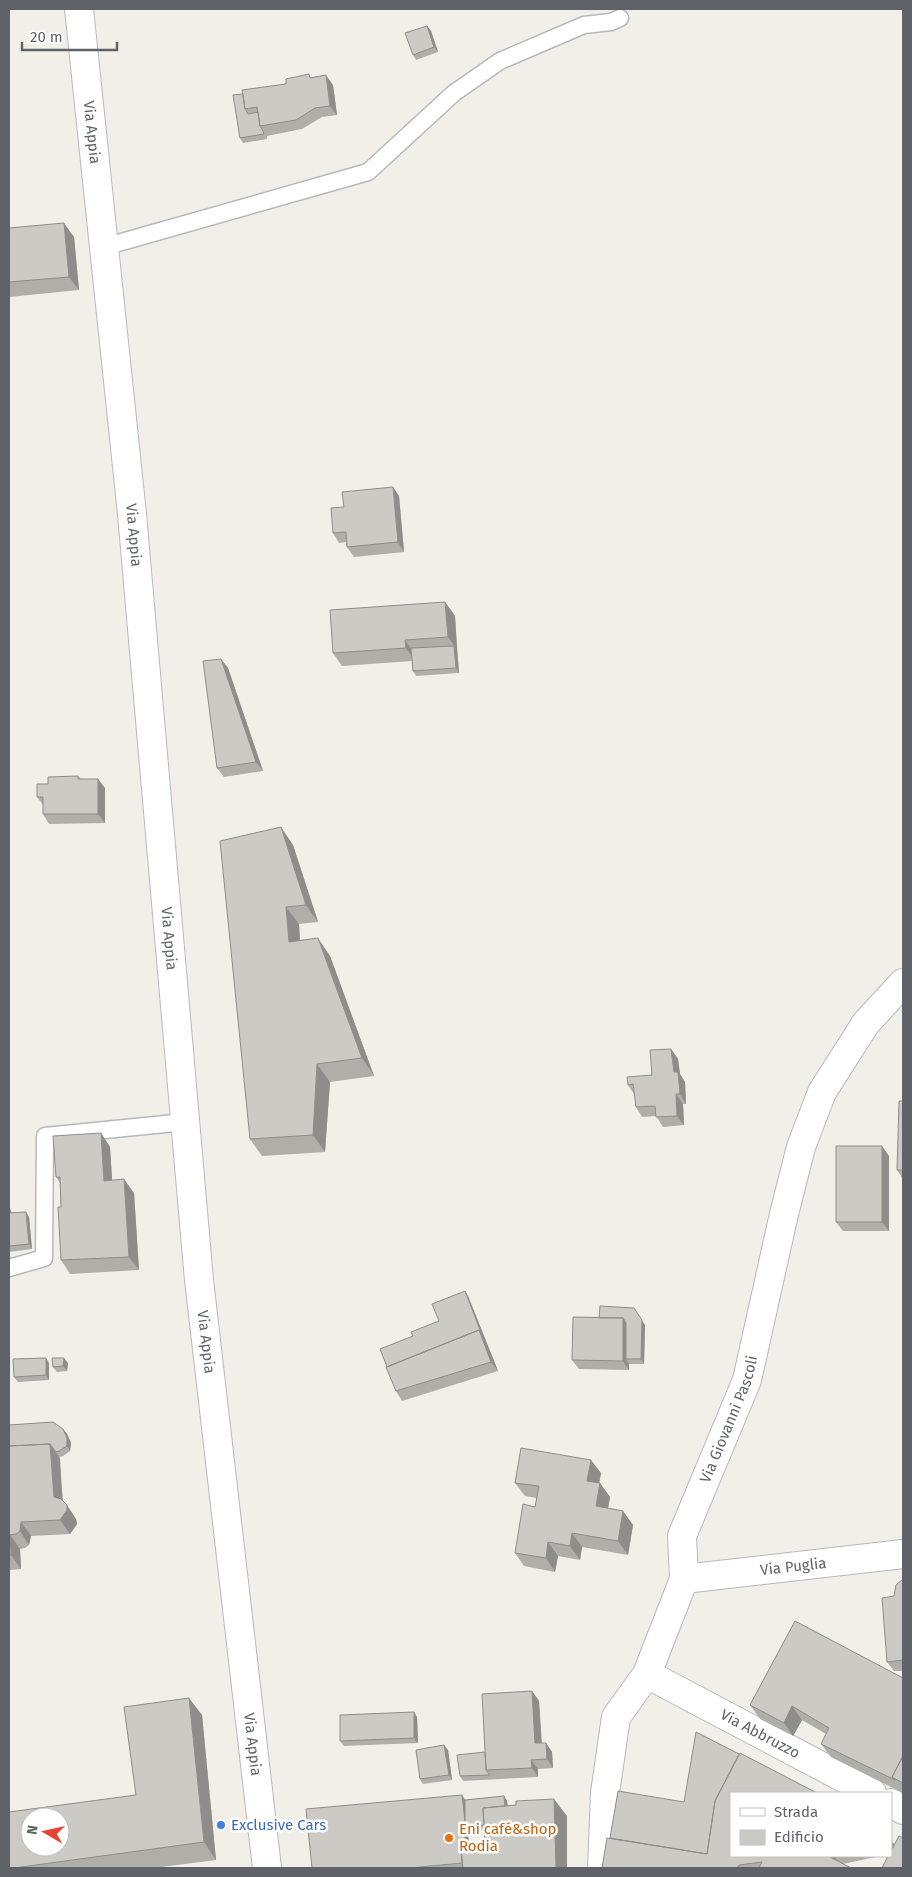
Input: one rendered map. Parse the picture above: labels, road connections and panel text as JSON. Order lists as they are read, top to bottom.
{
  "streets": {
    "main road": [
      "Via Appia",
      "Via Giovanni Pascoli",
      "Via Puglia",
      "Via Abbruzzo"
    ]
  },
  "crossings": [
    ["Via Giovanni Pascoli", "Via Puglia"],
    ["Via Giovanni Pascoli", "Via Abbruzzo"]
  ],
  "places": ["Exclusive Cars", "Eni café&shop Rodia"],
  "legend": ["Strada", "Edificio"],
  "scale_bar": "20 m",
  "north": "left"
}
